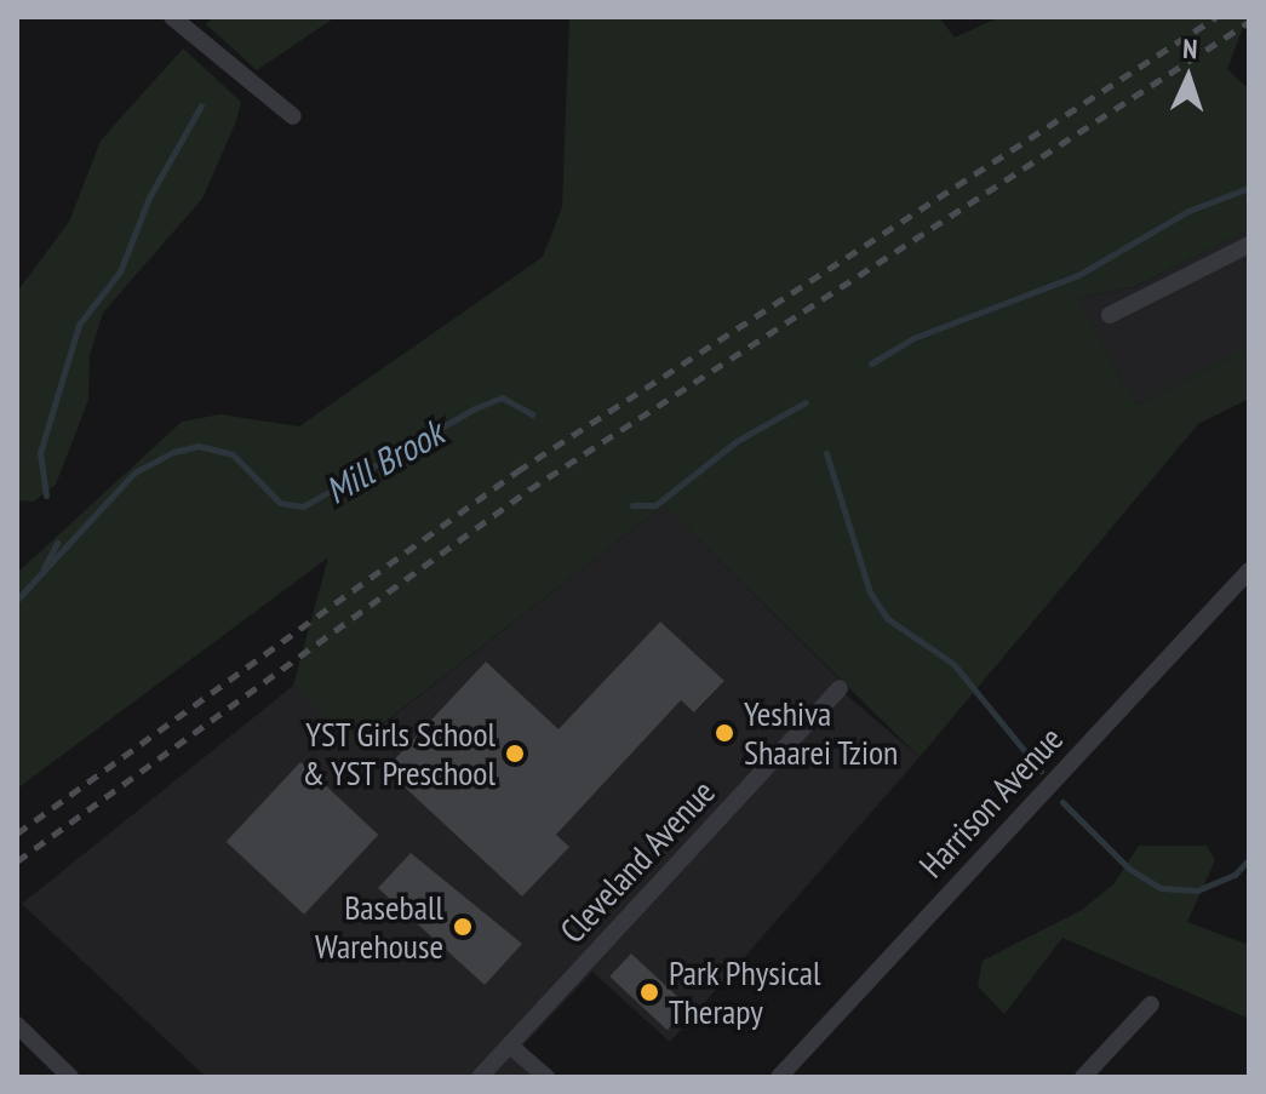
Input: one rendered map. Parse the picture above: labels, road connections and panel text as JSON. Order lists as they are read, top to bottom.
{
  "streets": {
    "street": ["Harrison Avenue", "Cleveland Avenue"]
  },
  "water": ["Mill Brook"],
  "places": [
    "Yeshiva Shaarei Tzion",
    "YST Girls School & YST Preschool",
    "Baseball Warehouse",
    "Park Physical Therapy"
  ],
  "north": "top"
}
